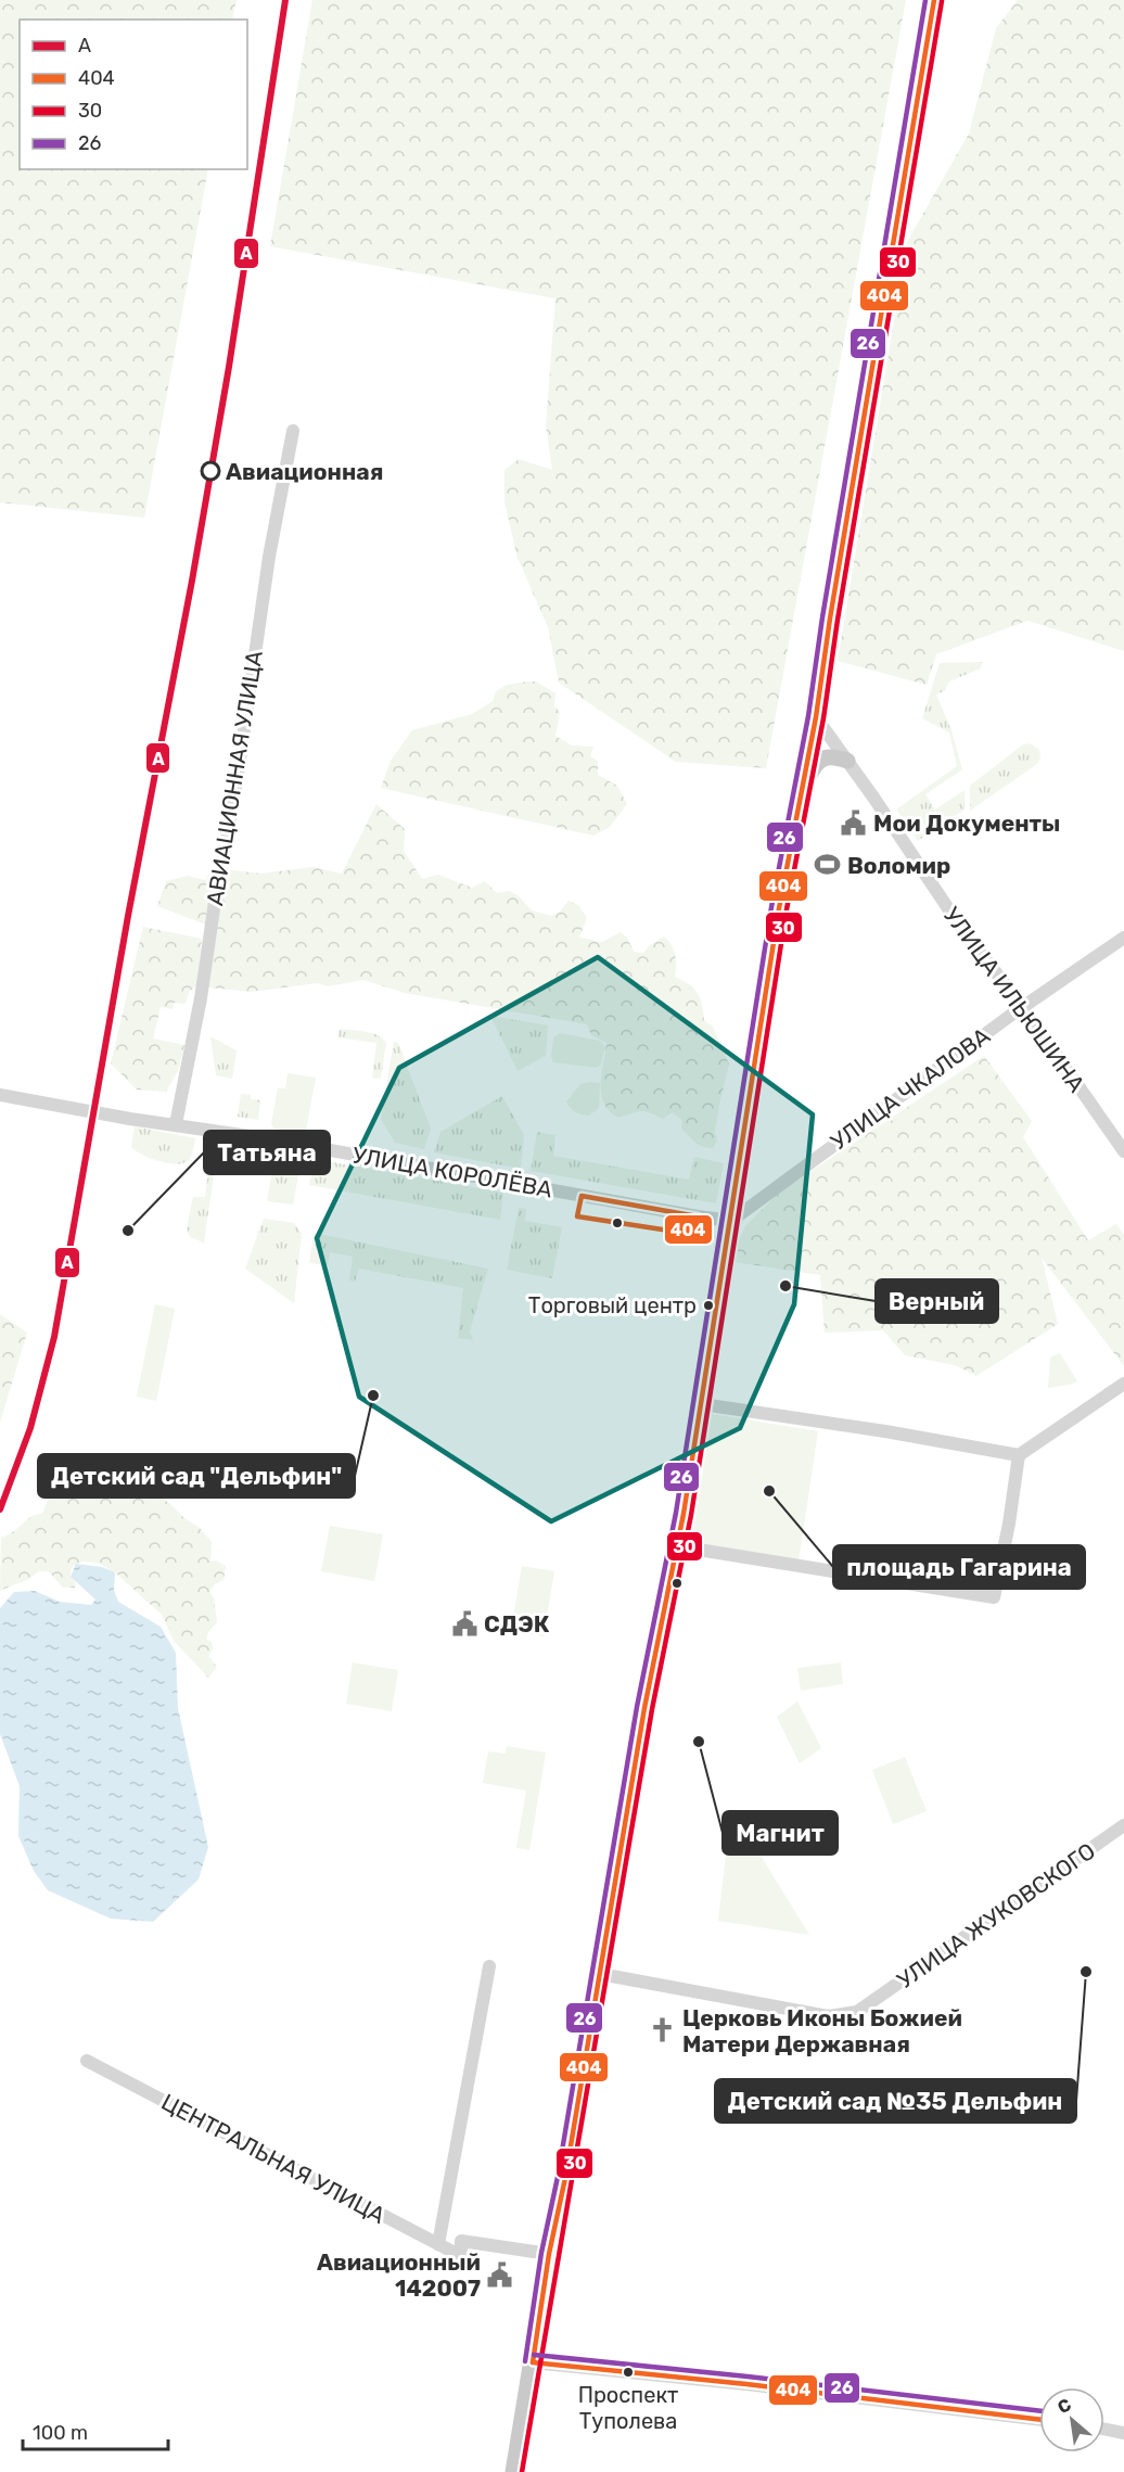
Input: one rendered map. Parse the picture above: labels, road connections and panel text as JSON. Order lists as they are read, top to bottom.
{
  "streets": {
    "street": [
      "АВИАЦИОННАЯ УЛИЦА",
      "УЛИЦА ИЛЬЮШИНА",
      "УЛИЦА ЧКАЛОВА",
      "УЛИЦА КОРОЛЁВА",
      "УЛИЦА ЖУКОВСКОГО",
      "ЦЕНТРАЛЬНАЯ УЛИЦА"
    ]
  },
  "crossings": [
    ["АВИАЦИОННАЯ УЛИЦА", "УЛИЦА КОРОЛЁВА"],
    ["УЛИЦА ИЛЬЮШИНА", "УЛИЦА ЧКАЛОВА"],
    ["УЛИЦА ЧКАЛОВА", "УЛИЦА КОРОЛЁВА"]
  ],
  "places": {
    "other": [
      "Авиационная",
      "Татьяна",
      "Верный",
      "Торговый центр",
      "Детский сад \"Дельфин\"",
      "площадь Гагарина",
      "Магнит",
      "Детский сад №35 Дельфин",
      "Проспект Туполева"
    ],
    "public building": ["Мои Документы", "СДЭК", "Авиационный 142007"],
    "sports": ["Воломир"],
    "church": ["Церковь Иконы Божией Матери Державная"]
  },
  "lines": [
    "transit line A",
    "transit line 404",
    "transit line 26",
    "transit line 30"
  ],
  "legend": [
    "A",
    "404",
    "30",
    "26"
  ],
  "scale_bar": "100 m",
  "north": "top left"
}
